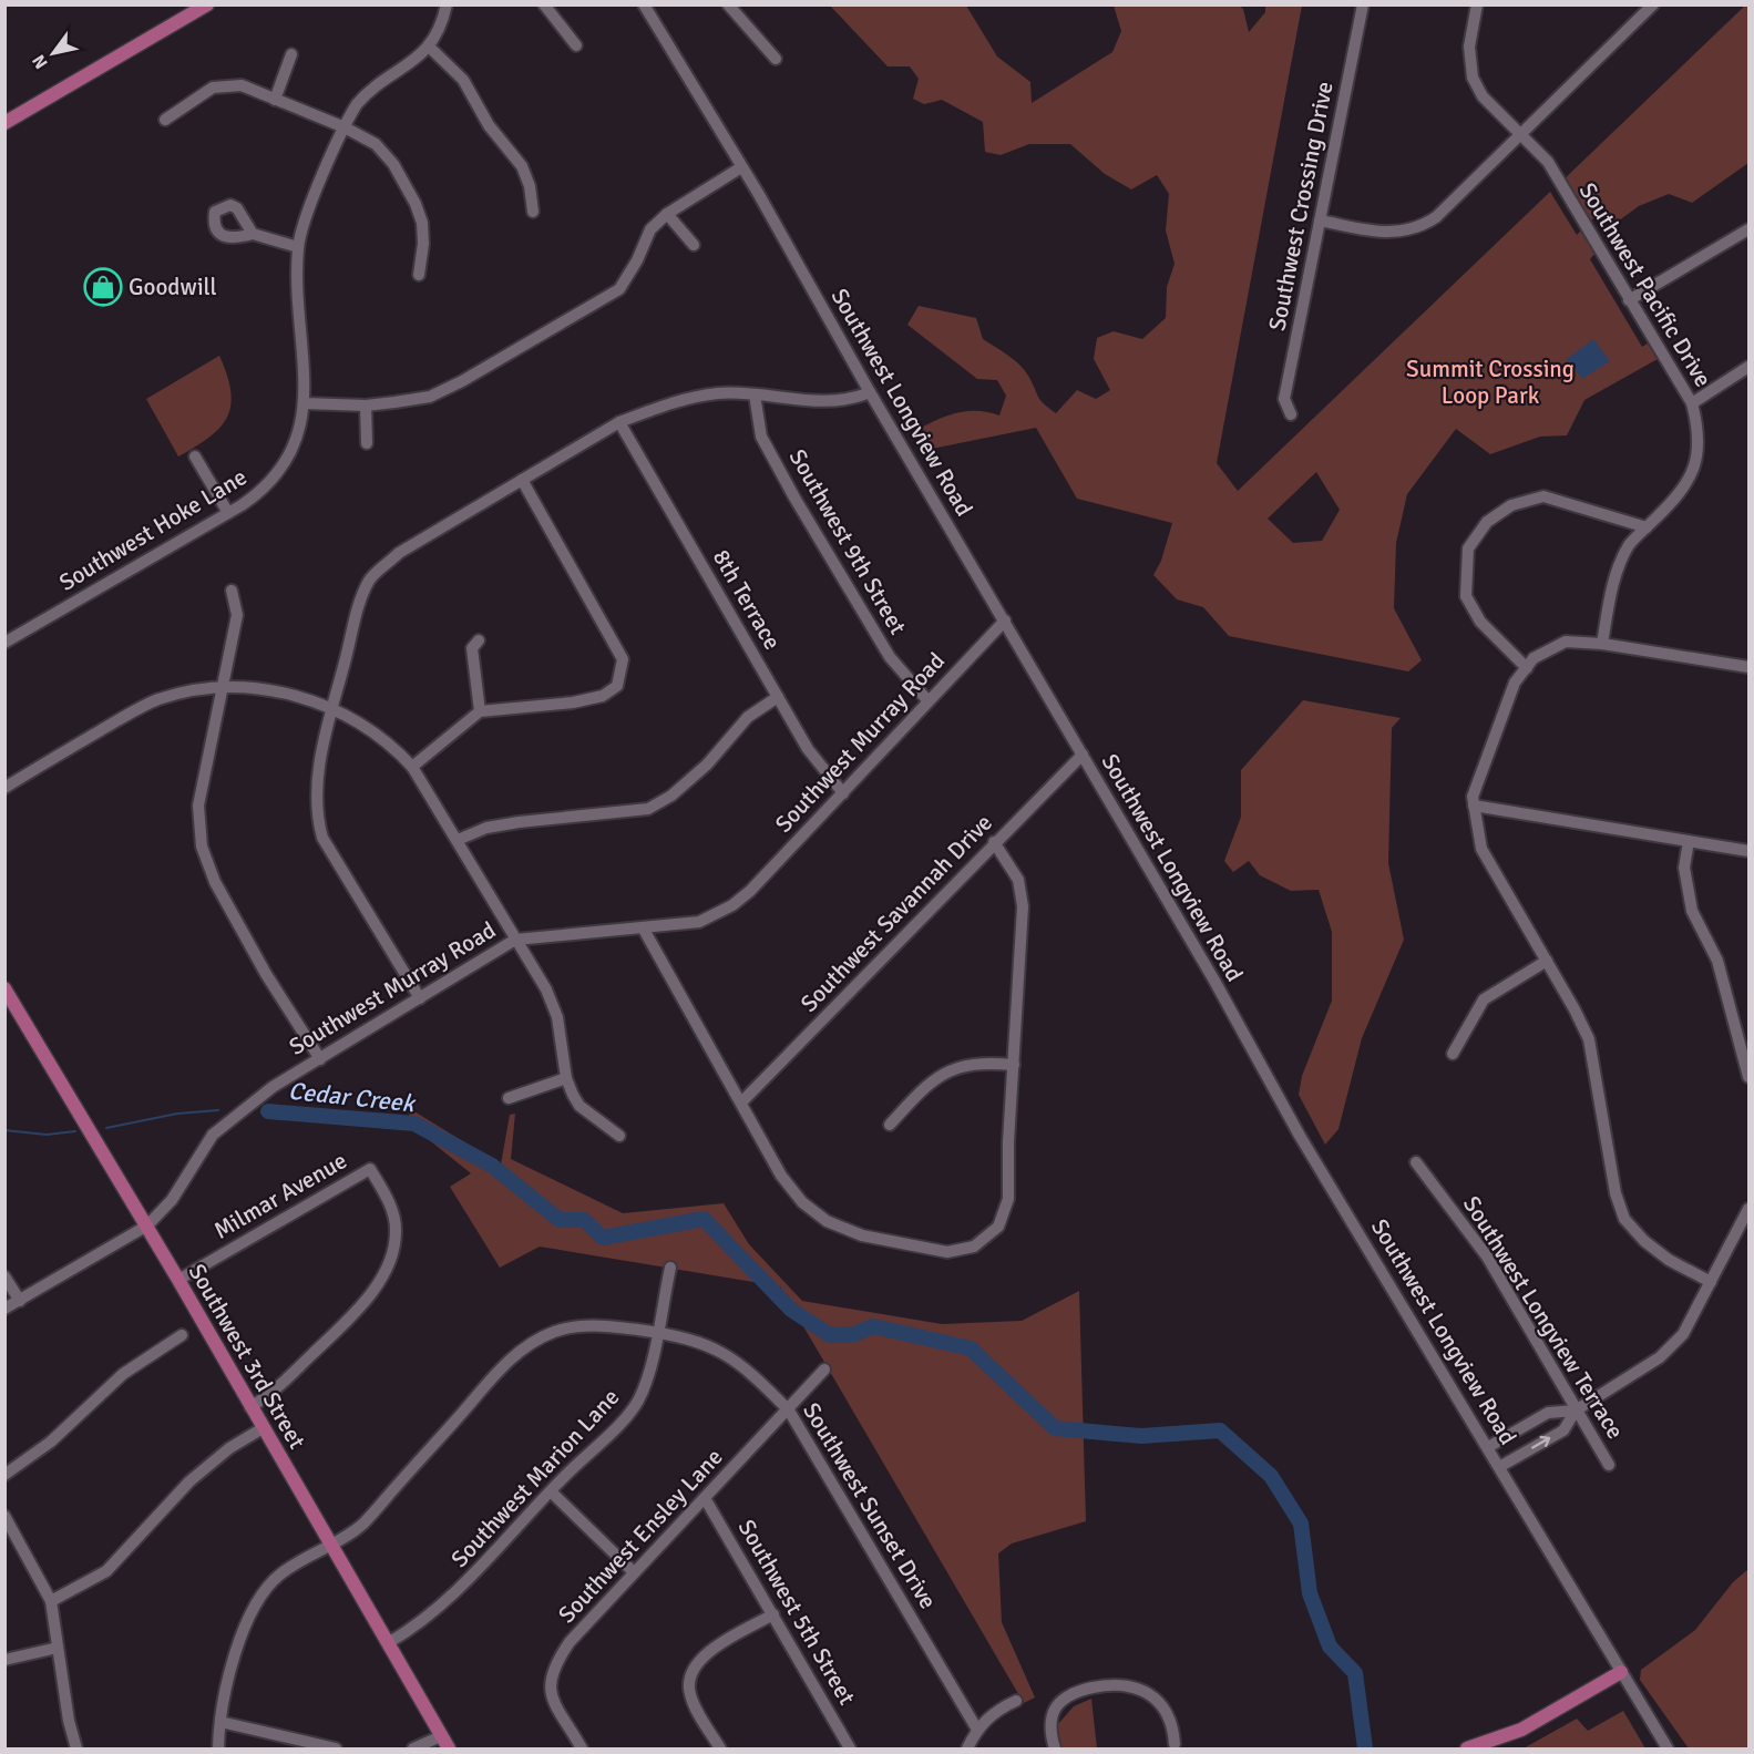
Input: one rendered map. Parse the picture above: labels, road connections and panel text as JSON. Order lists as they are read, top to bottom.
{
  "streets": {
    "main road": ["Southwest 3rd Street"],
    "street": [
      "Southwest Crossing Drive",
      "Southwest Pacific Drive",
      "Southwest Longview Road",
      "Southwest Hoke Lane",
      "Southwest 9th Street",
      "8th Terrace",
      "Southwest Murray Road",
      "Southwest Savannah Drive",
      "Milmar Avenue",
      "Southwest Longview Terrace",
      "Southwest Marion Lane",
      "Southwest Sunset Drive",
      "Southwest Ensley Lane",
      "Southwest 5th Street"
    ]
  },
  "crossings": [
    ["Southwest Longview Road", "Southwest Murray Road"],
    ["Southwest Longview Road", "Southwest Savannah Drive"],
    ["Southwest 9th Street", "Southwest Murray Road"],
    ["8th Terrace", "Southwest Murray Road"],
    ["Southwest Murray Road", "Southwest 3rd Street"],
    ["Milmar Avenue", "Southwest 3rd Street"],
    ["Southwest 3rd Street", "Southwest Marion Lane"],
    ["Southwest 3rd Street", "Southwest Sunset Drive"],
    ["Southwest Marion Lane", "Southwest Sunset Drive"],
    ["Southwest Sunset Drive", "Southwest Ensley Lane"],
    ["Southwest Ensley Lane", "Southwest 5th Street"]
  ],
  "water": ["Cedar Creek"],
  "parks": ["Summit Crossing Loop Park"],
  "places": {
    "shop": ["Goodwill"]
  },
  "north": "bottom left"
}
